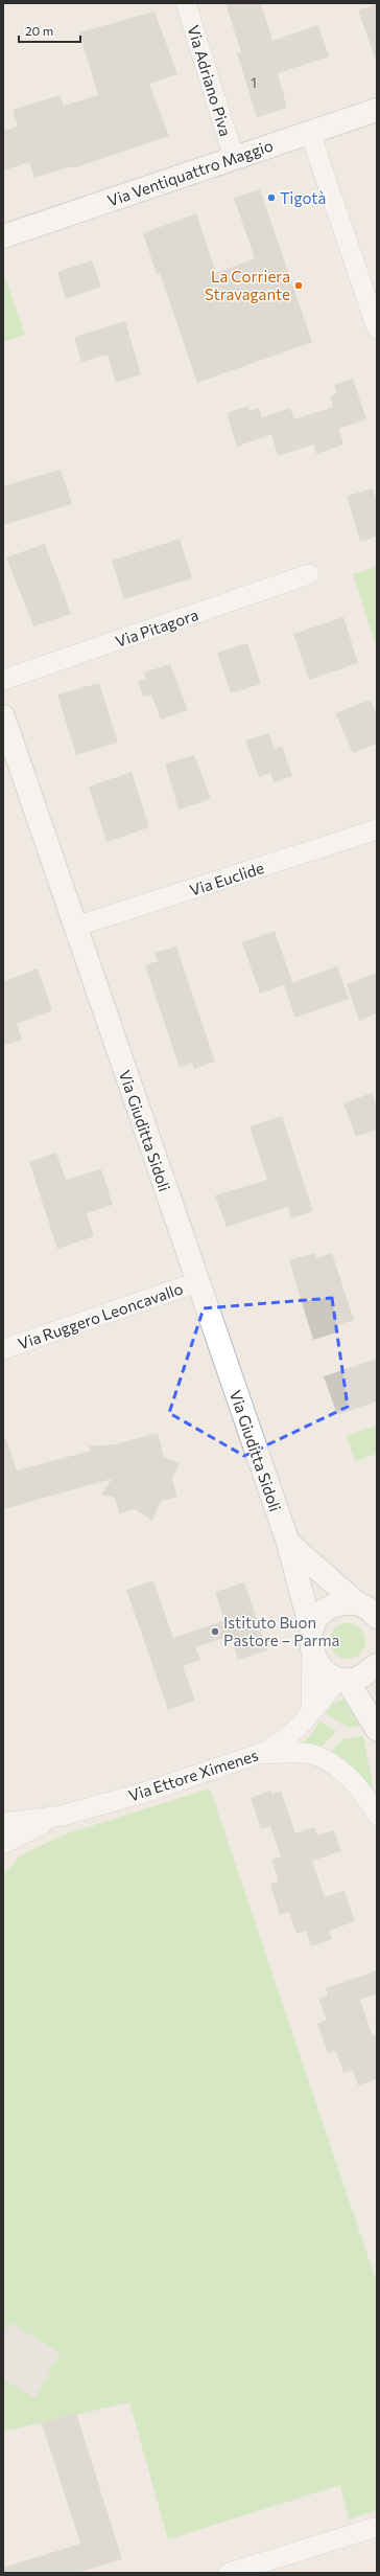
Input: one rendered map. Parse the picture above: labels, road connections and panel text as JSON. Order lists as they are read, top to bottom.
{
  "streets": {
    "street": [
      "Via Adriano Piva",
      "Via Ventiquattro Maggio",
      "Via Pitagora",
      "Via Euclide",
      "Via Giuditta Sidoli",
      "Via Ruggero Leoncavallo",
      "Via Ettore Ximenes"
    ]
  },
  "crossings": [
    ["Via Adriano Piva", "Via Ventiquattro Maggio"],
    ["Via Euclide", "Via Giuditta Sidoli"],
    ["Via Giuditta Sidoli", "Via Ruggero Leoncavallo"]
  ],
  "places": ["Tigotà", "La Corriera Stravagante", "Istituto Buon Pastore – Parma"],
  "house_numbers": ["1"],
  "scale_bar": "20 m"
}
